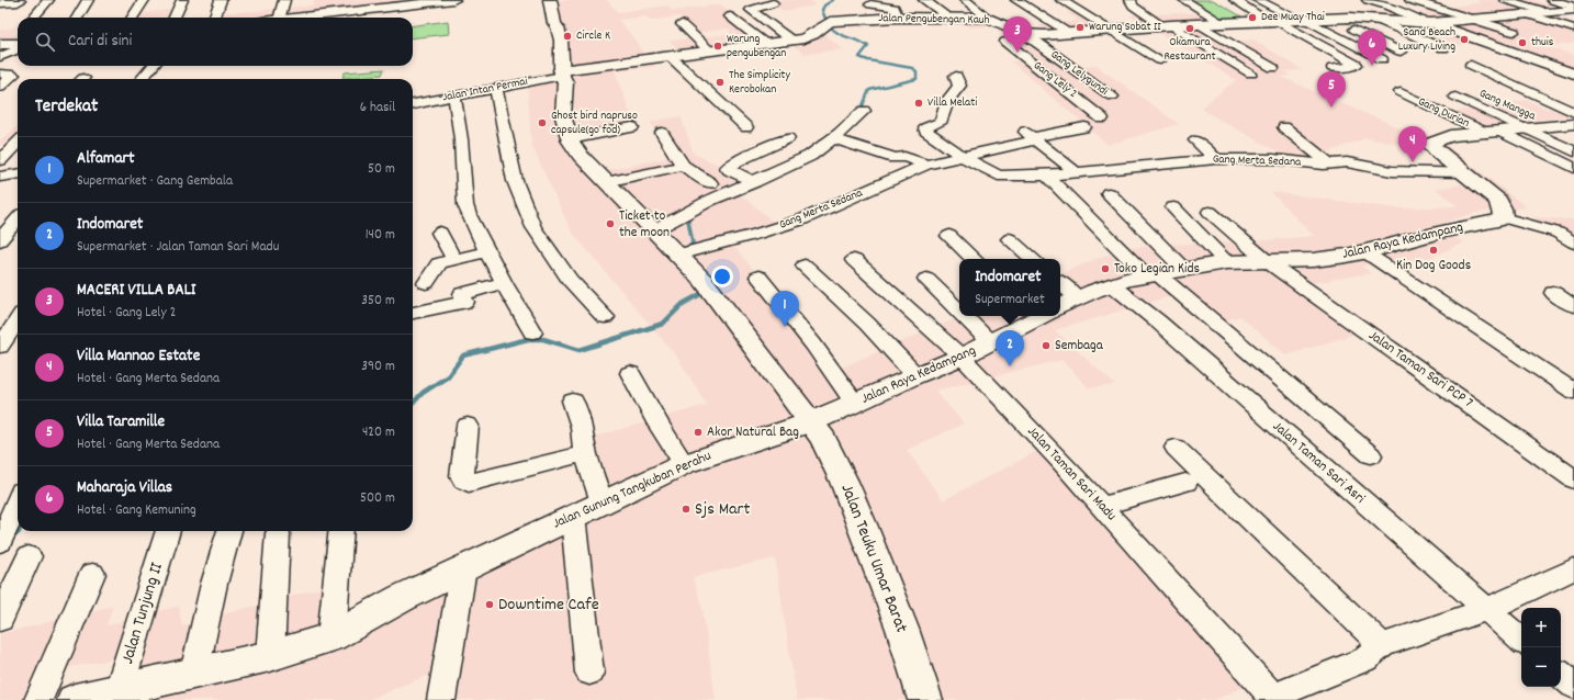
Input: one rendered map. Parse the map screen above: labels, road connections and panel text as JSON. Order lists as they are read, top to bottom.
{
  "streets": {
    "street": [
      "Jalan Pengubengan Kauh",
      "Gang Lelygundi",
      "Gang Lely 2",
      "Jalan Intan Permai",
      "Gang Mangga",
      "Gang Durian",
      "Gang Merta Sedana",
      "Jalan Raya Kedampang",
      "Jalan Taman Sari PCP 7",
      "Jalan Taman Sari Asri",
      "Jalan Taman Sari Madu",
      "Jalan Gunung Tangkuban Perahu",
      "Jalan Teuku Umar Barat",
      "Jalan Tunjung II"
    ]
  },
  "crossings": [
    ["Jalan Pengubengan Kauh", "Gang Lelygundi"],
    ["Jalan Pengubengan Kauh", "Gang Lely 2"],
    ["Jalan Pengubengan Kauh", "Jalan Intan Permai"],
    ["Gang Lelygundi", "Gang Lely 2"],
    ["Jalan Raya Kedampang", "Jalan Taman Sari PCP 7"],
    ["Jalan Raya Kedampang", "Jalan Taman Sari Asri"],
    ["Jalan Raya Kedampang", "Jalan Taman Sari Madu"],
    ["Jalan Raya Kedampang", "Jalan Gunung Tangkuban Perahu"],
    ["Jalan Raya Kedampang", "Jalan Teuku Umar Barat"],
    ["Jalan Gunung Tangkuban Perahu", "Jalan Teuku Umar Barat"],
    ["Jalan Gunung Tangkuban Perahu", "Jalan Tunjung II"]
  ],
  "places": [
    "Dee Muay Thai",
    "Warung Sobat II",
    "Okamura Restaurant",
    "Circle K",
    "Sand Beach Luxury Living",
    "thuis",
    "Warung pengubengan",
    "The Simplicity Kerobokan",
    "Villa Melati",
    "Ghost bird napruso capsule(go fod)",
    "Ticket to the moon",
    "Kin Dog Goods",
    "Toko Legian Kids",
    "Sembaga",
    "Akor Natural Bag",
    "Sjs Mart",
    "Downtime Cafe"
  ],
  "page": {
    "pins": [
      "3",
      "6",
      "5",
      "4",
      "1",
      "2"
    ],
    "search": "Cari di sini",
    "heading": ["Terdekat", "6 hasil"],
    "list": [
      {
        "mark": "1",
        "name": "Alfamart",
        "note": "Supermarket · Gang Gembala",
        "value": "50 m"
      },
      {
        "mark": "2",
        "name": "Indomaret",
        "note": "Supermarket · Jalan Taman Sari Madu",
        "value": "140 m"
      },
      {
        "mark": "3",
        "name": "MACERI VILLA BALI",
        "note": "Hotel · Gang Lely 2",
        "value": "350 m"
      },
      {
        "mark": "4",
        "name": "Villa Mannao Estate",
        "note": "Hotel · Gang Merta Sedana",
        "value": "390 m"
      },
      {
        "mark": "5",
        "name": "Villa Taramille",
        "note": "Hotel · Gang Merta Sedana",
        "value": "420 m"
      },
      {
        "mark": "6",
        "name": "Maharaja Villas",
        "note": "Hotel · Gang Kemuning",
        "value": "500 m"
      }
    ],
    "popup": ["Indomaret", "Supermarket"],
    "map_buttons": ["+", "−"]
  }
}
